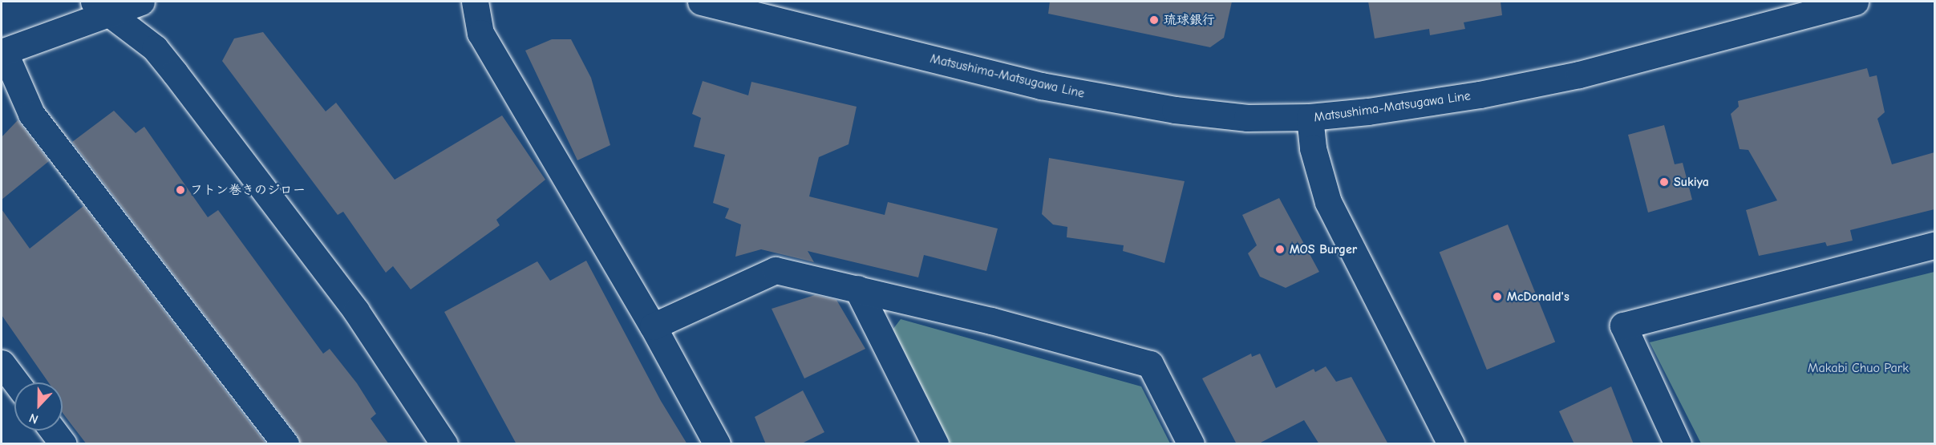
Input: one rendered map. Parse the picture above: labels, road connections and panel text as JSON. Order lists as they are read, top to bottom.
{
  "streets": {
    "street": ["Matsushima-Matsugawa Line"]
  },
  "parks": ["Makabi Chuo Park"],
  "places": [
    "琉球銀行",
    "Sukiya",
    "フトン巻きのジロー",
    "MOS Burger",
    "McDonald's"
  ],
  "north": "bottom"
}
